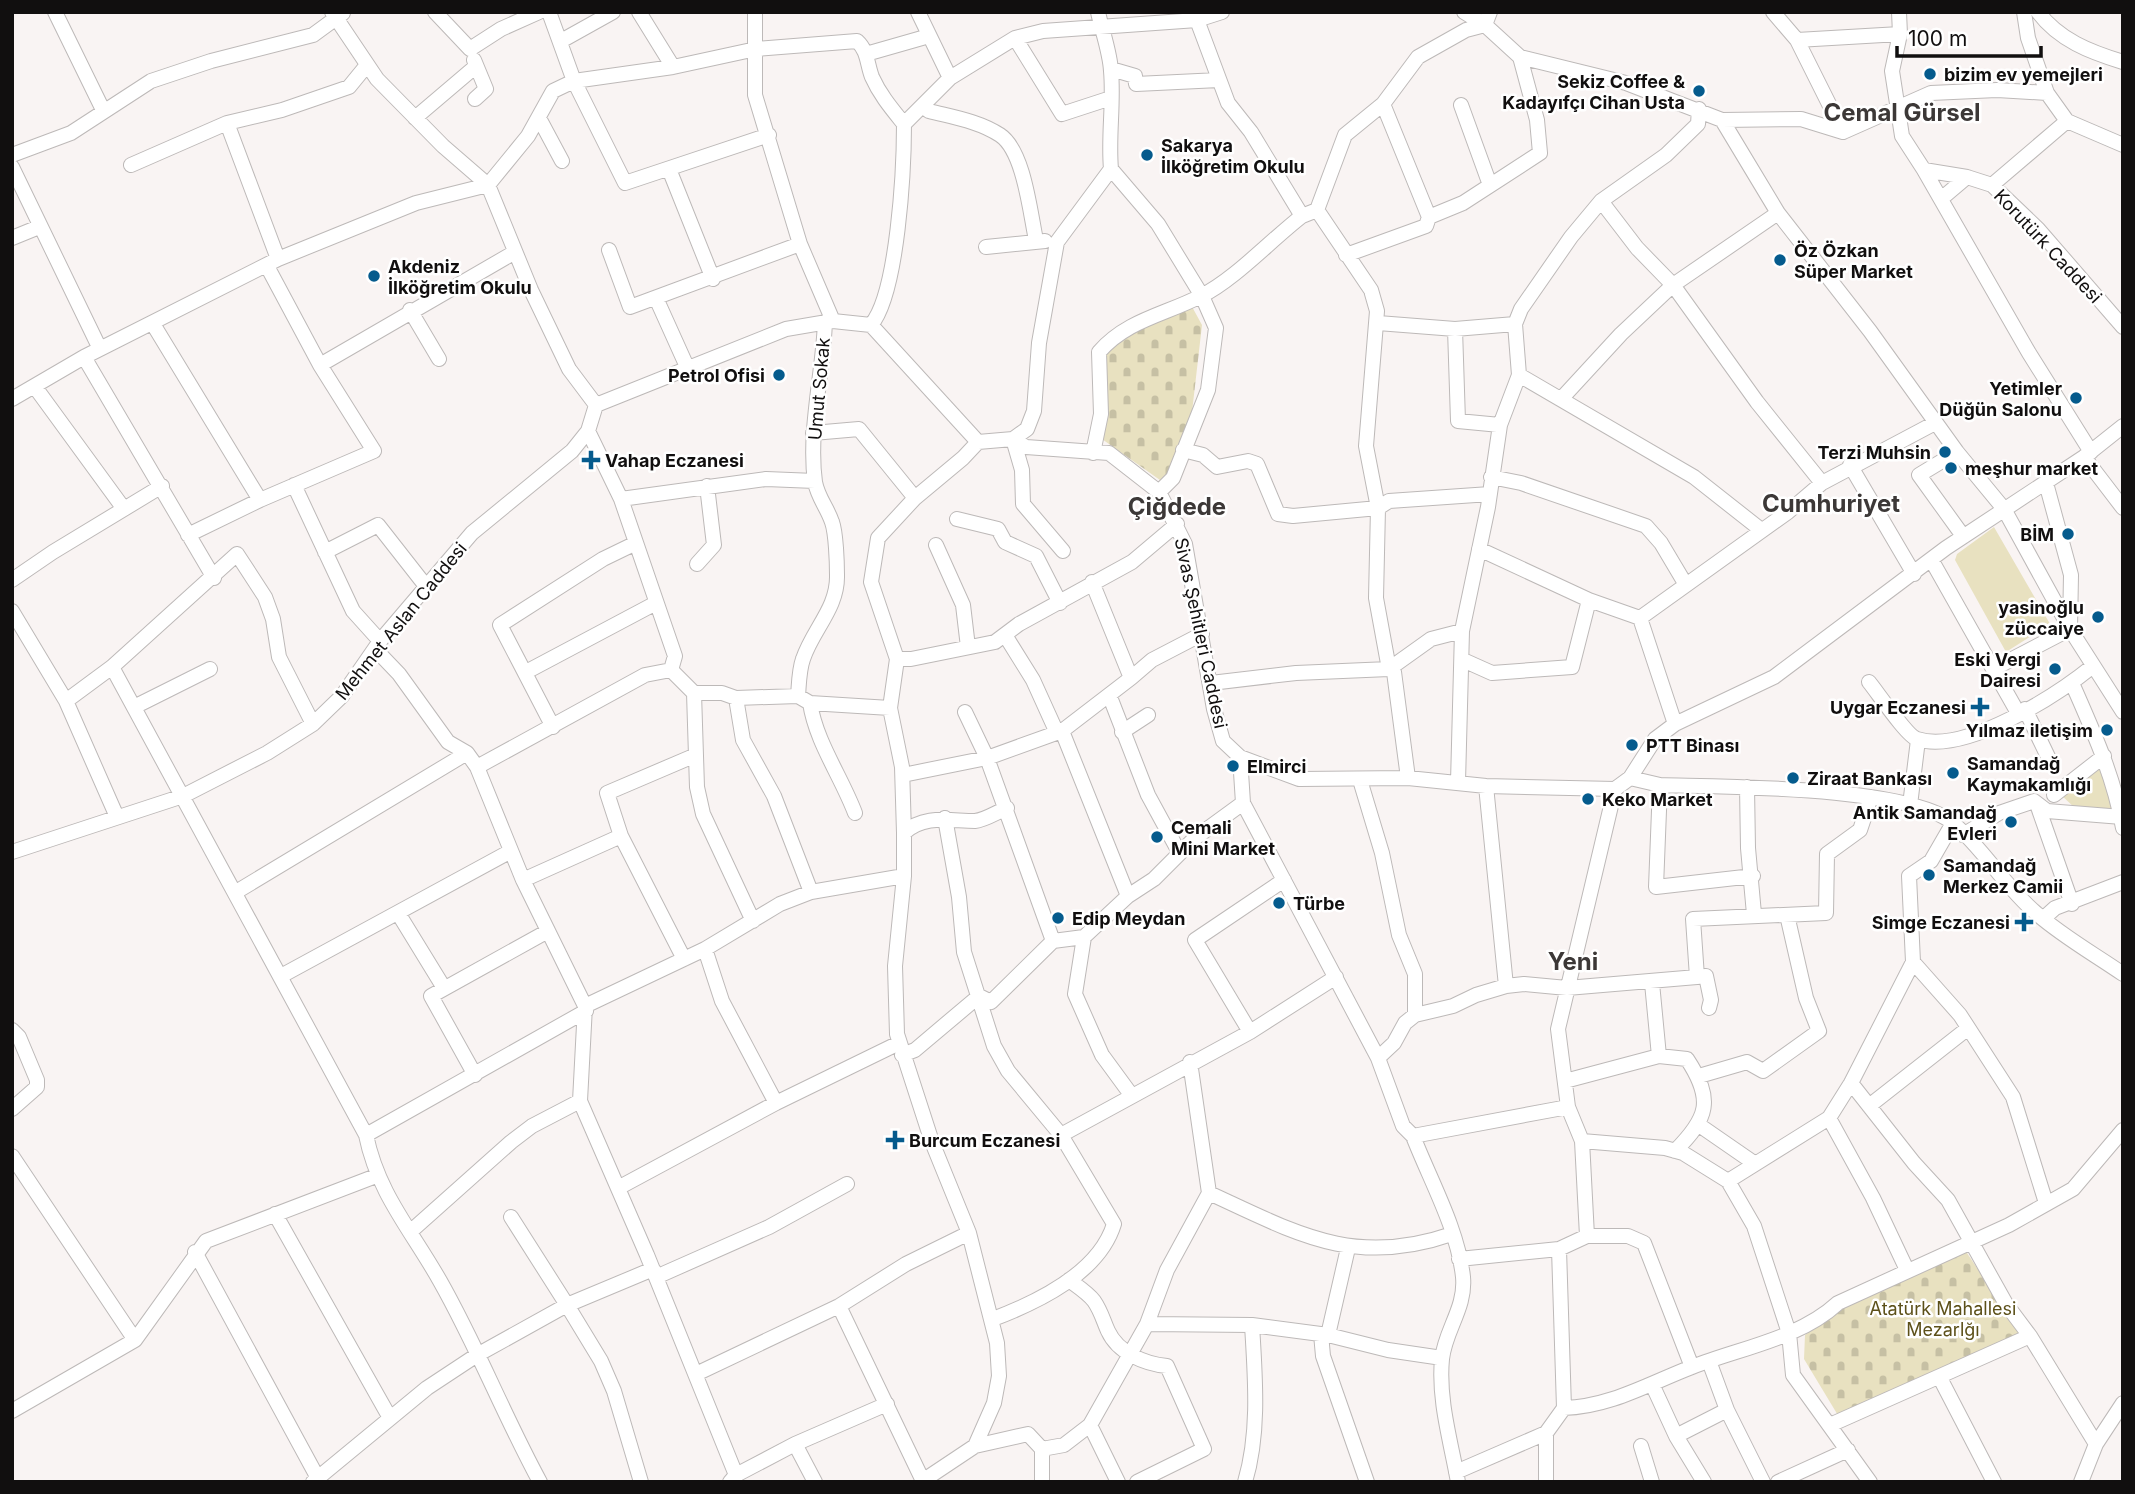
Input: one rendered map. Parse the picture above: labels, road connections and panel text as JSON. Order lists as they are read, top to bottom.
{
  "streets": {
    "street": [
      "Korutürk Caddesi",
      "Umut Sokak",
      "Mehmet Aslan Caddesi",
      "Sivas Şehitleri Caddesi"
    ]
  },
  "districts": [
    "Cemal Gürsel",
    "Cumhuriyet",
    "Çiğdede",
    "Yeni"
  ],
  "parks": ["Atatürk Mahallesi Mezarlğı"],
  "places": {
    "other": [
      "bizim ev yemejleri",
      "Sekiz Coffee & Kadayıfçı Cihan Usta",
      "Sakarya İlköğretim Okulu",
      "Öz Özkan Süper Market",
      "Akdeniz İlköğretim Okulu",
      "Petrol Ofisi",
      "Yetimler Düğün Salonu",
      "Terzi Muhsin",
      "meşhur market",
      "BİM",
      "yasinoğlu züccaiye",
      "Eski Vergi Dairesi",
      "Yılmaz iletişim",
      "PTT Binası",
      "Elmirci",
      "Samandağ Kaymakamlığı",
      "Ziraat Bankası",
      "Keko Market",
      "Antik Samandağ Evleri",
      "Cemali Mini Market",
      "Samandağ Merkez Camii",
      "Türbe",
      "Edip Meydan"
    ],
    "health": [
      "Vahap Eczanesi",
      "Uygar Eczanesi",
      "Simge Eczanesi",
      "Burcum Eczanesi"
    ]
  },
  "scale_bar": "100 m"
}
